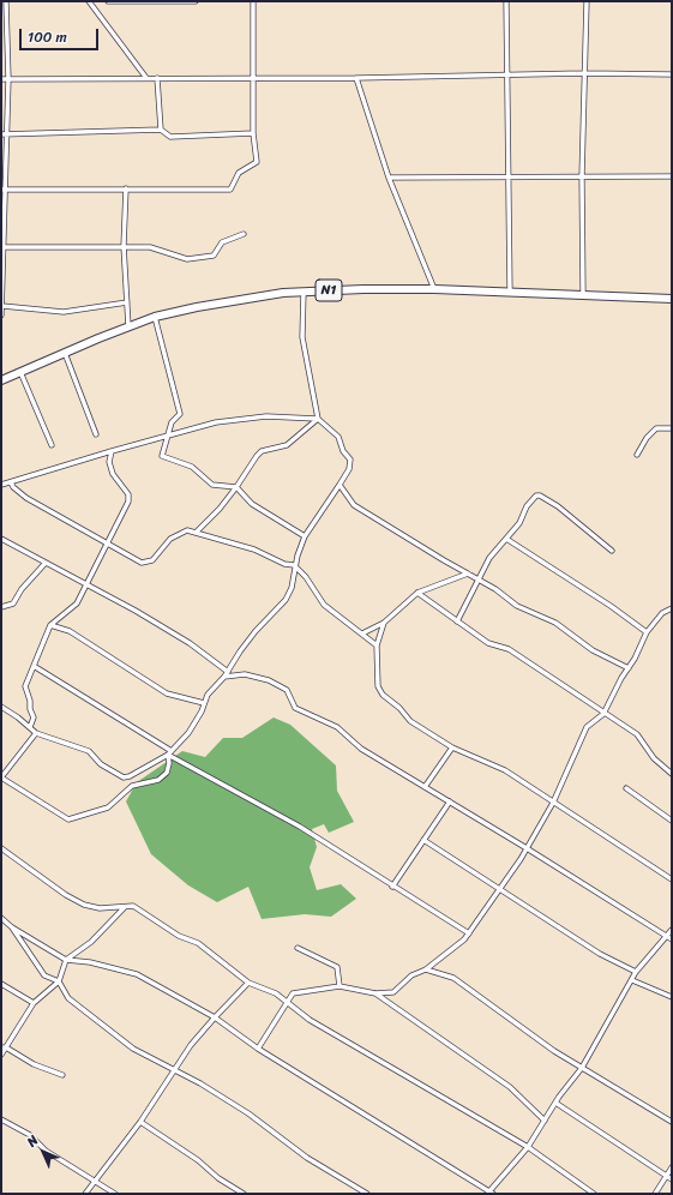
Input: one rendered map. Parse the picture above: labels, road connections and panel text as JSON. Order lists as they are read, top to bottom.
{
  "streets": {
    "highway": ["N1"]
  },
  "scale_bar": "100 m",
  "north": "top left"
}
